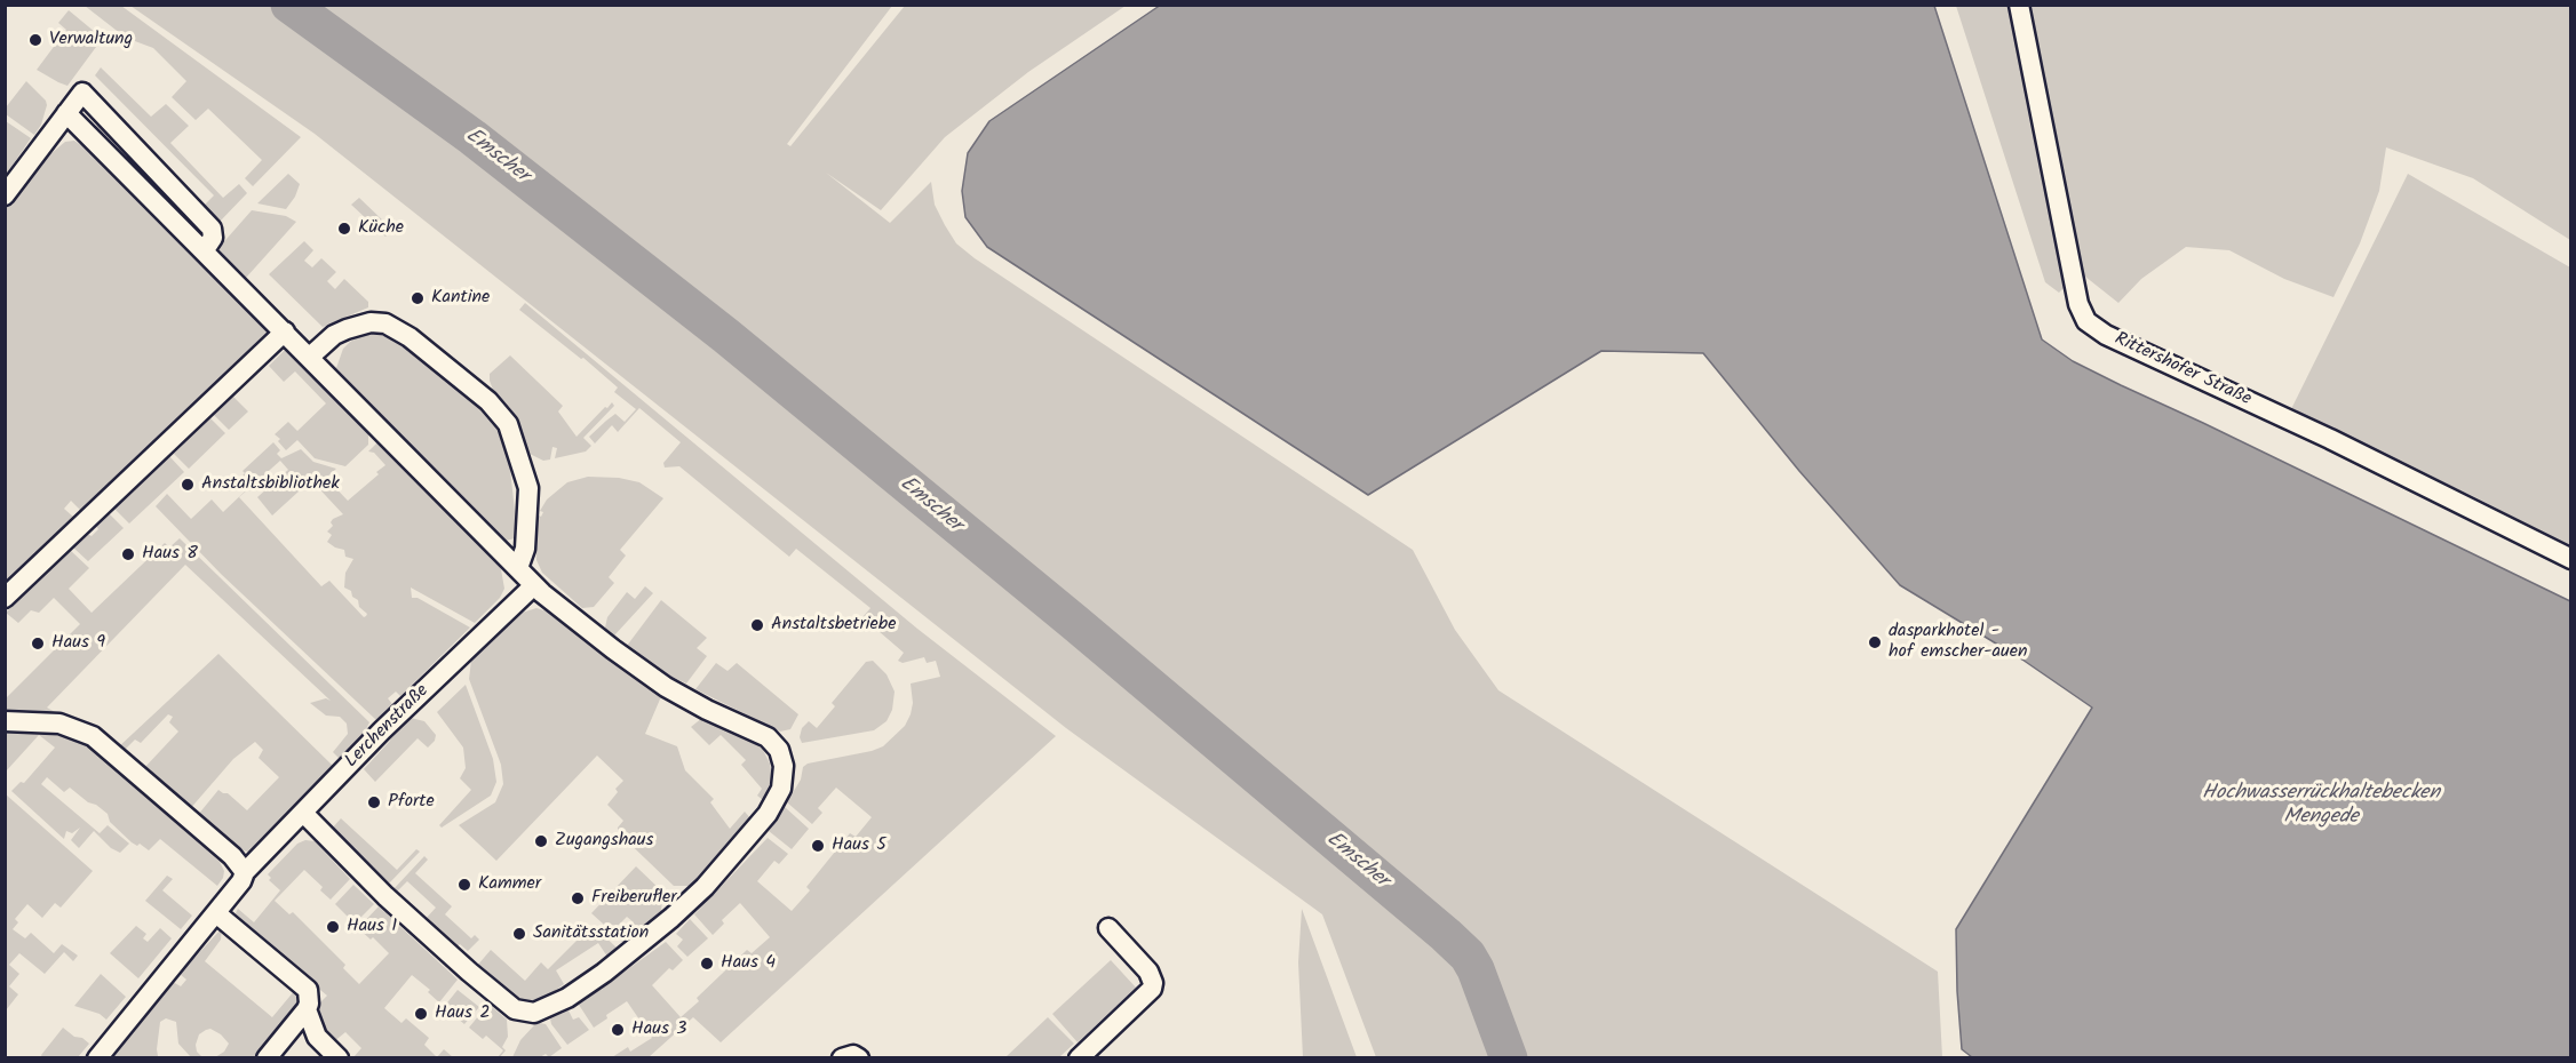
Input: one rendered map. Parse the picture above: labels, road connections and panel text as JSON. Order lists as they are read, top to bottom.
{
  "streets": {
    "street": ["Rittershofer Straße", "Lerchenstraße"]
  },
  "water": ["Emscher", "Hochwasserrückhaltebecken Mengede"],
  "places": [
    "Verwaltung",
    "Küche",
    "Kantine",
    "Anstaltsbibliothek",
    "Haus 8",
    "Anstaltsbetriebe",
    "dasparkhotel - hof emscher-auen",
    "Haus 9",
    "Pforte",
    "Zugangshaus",
    "Haus 5",
    "Kammer",
    "Freiberufler",
    "Haus 1",
    "Sanitätsstation",
    "Haus 4",
    "Haus 2",
    "Haus 3"
  ]
}
